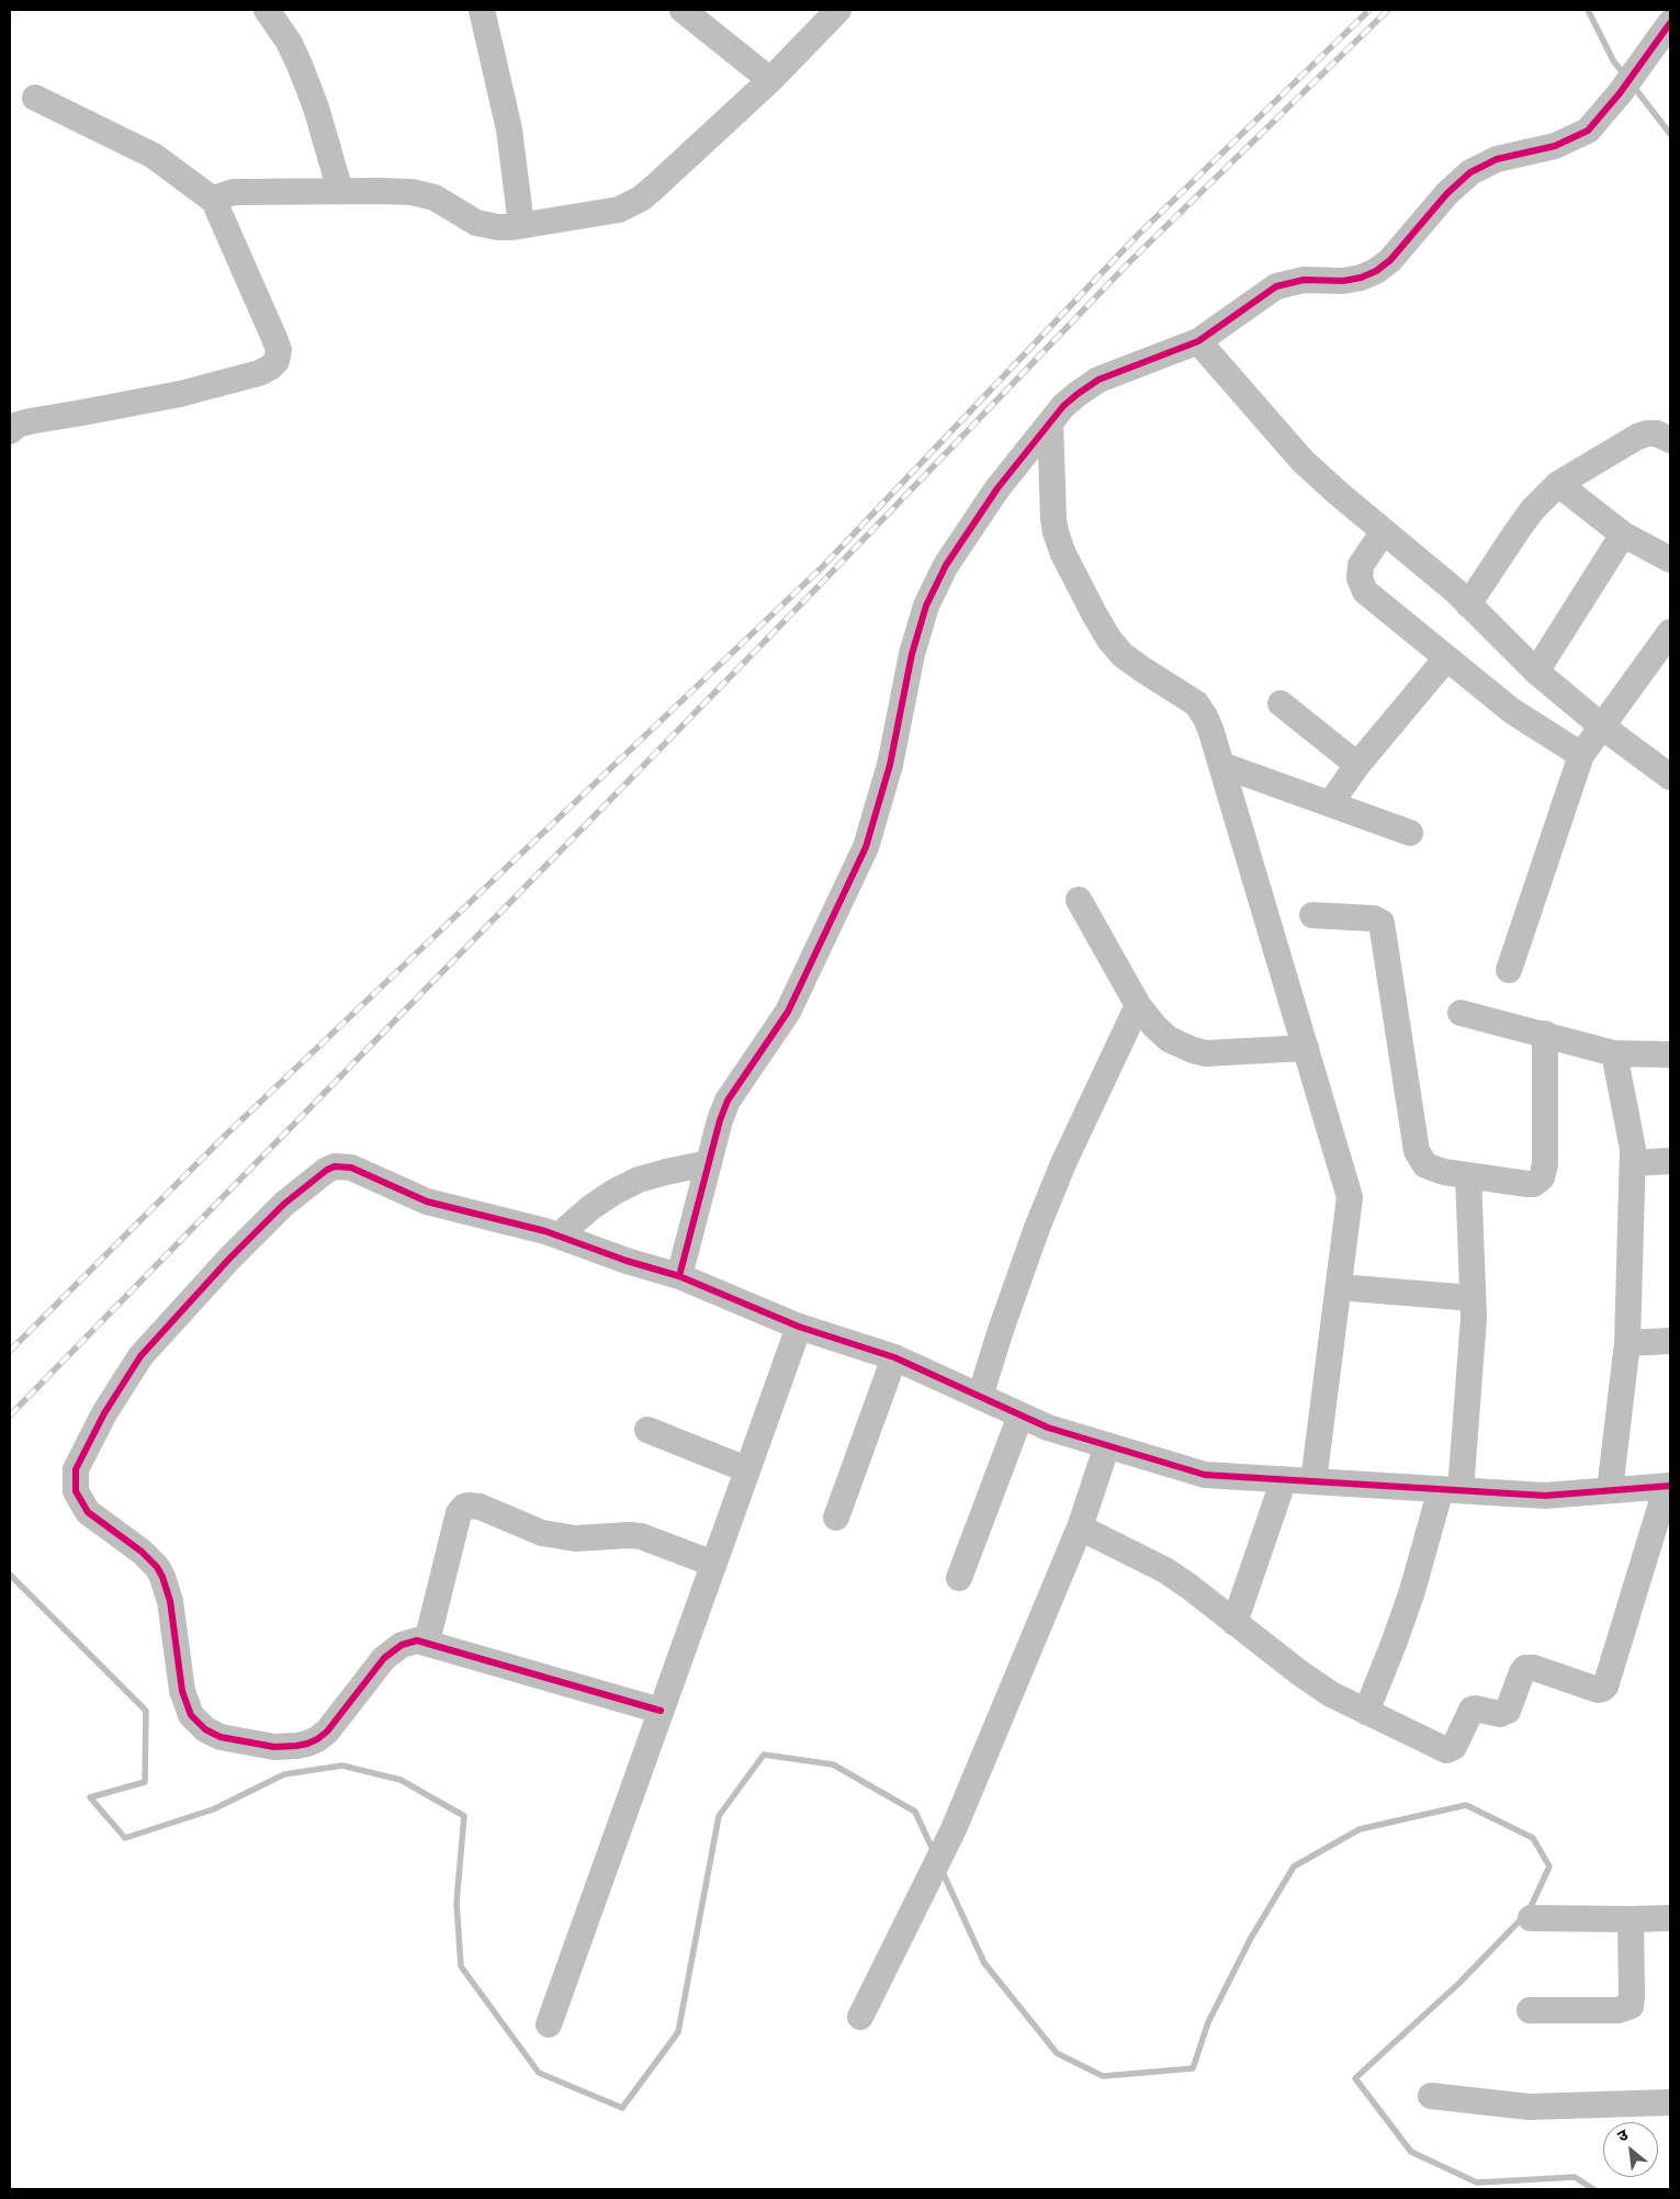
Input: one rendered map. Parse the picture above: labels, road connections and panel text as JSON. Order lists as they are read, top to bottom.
{
  "north": "top left"
}
